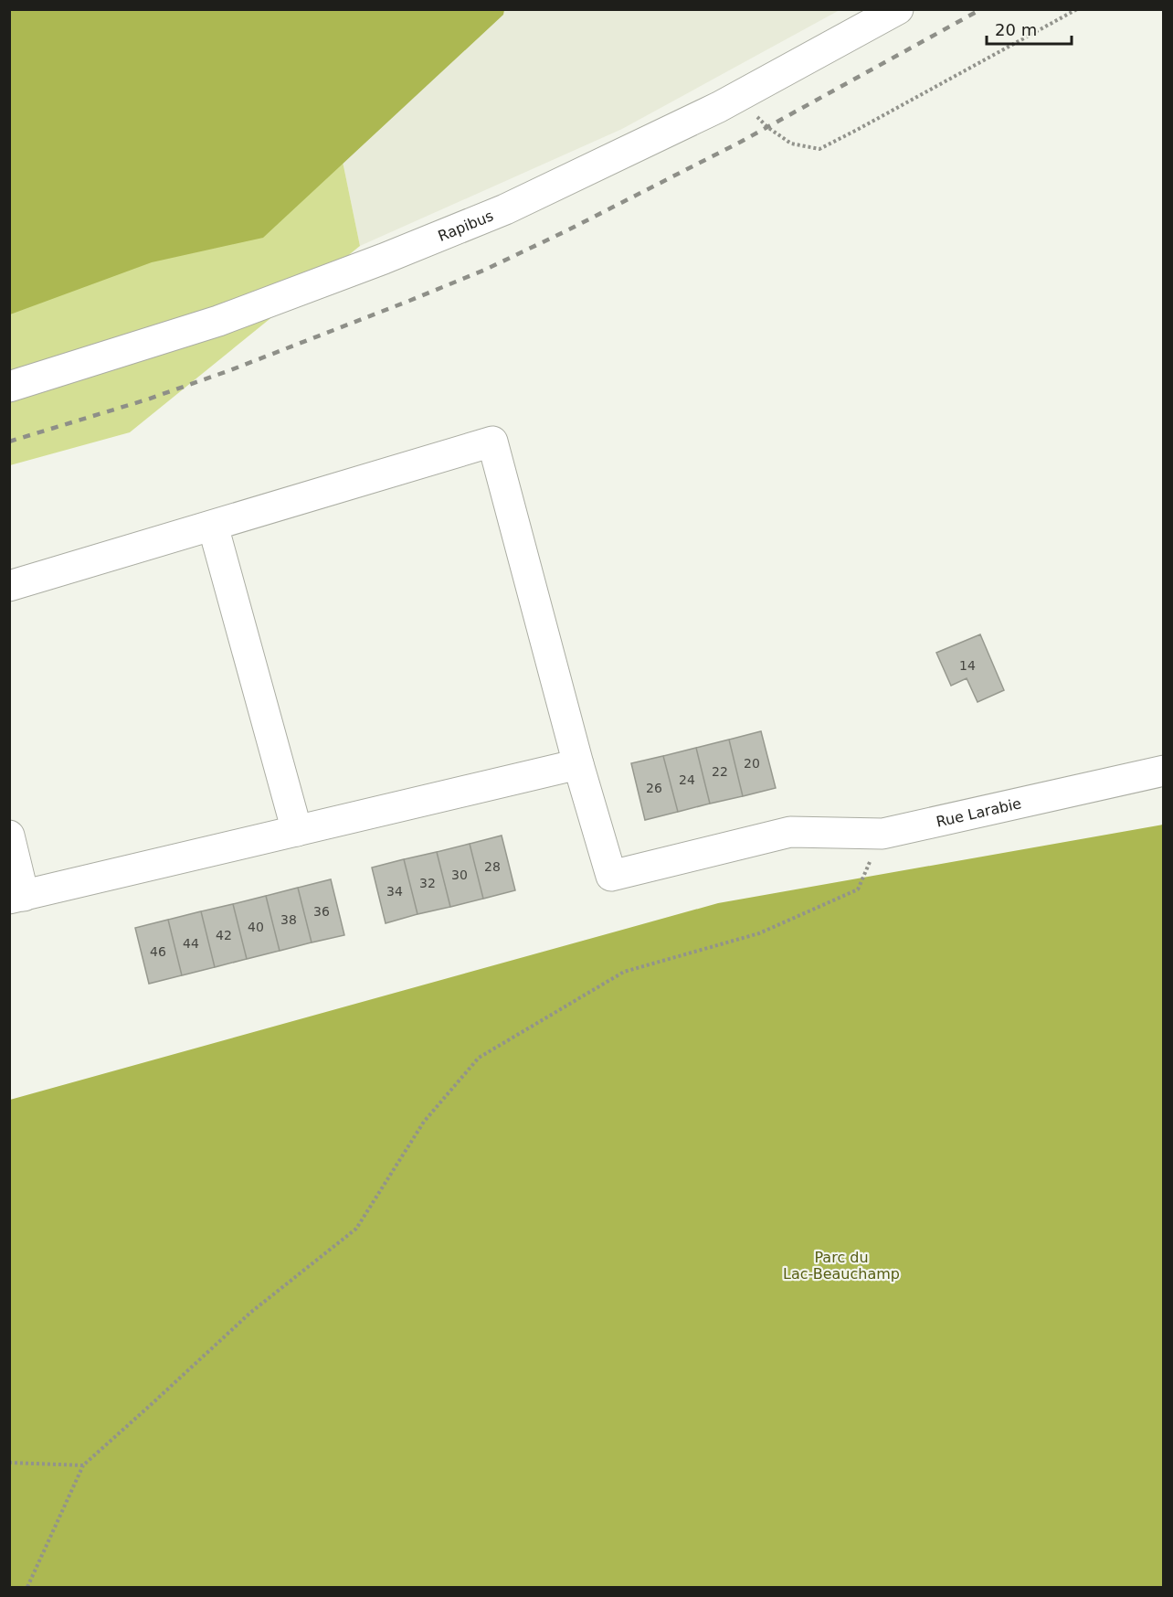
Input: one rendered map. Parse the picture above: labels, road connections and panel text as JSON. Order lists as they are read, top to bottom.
{
  "streets": {
    "street": ["Rapibus", "Rue Larabie"]
  },
  "parks": ["Parc du Lac-Beauchamp"],
  "house_numbers": [
    "14",
    "20",
    "22",
    "24",
    "26",
    "28",
    "30",
    "32",
    "34",
    "36",
    "38",
    "40",
    "42",
    "44",
    "46"
  ],
  "scale_bar": "20 m"
}
